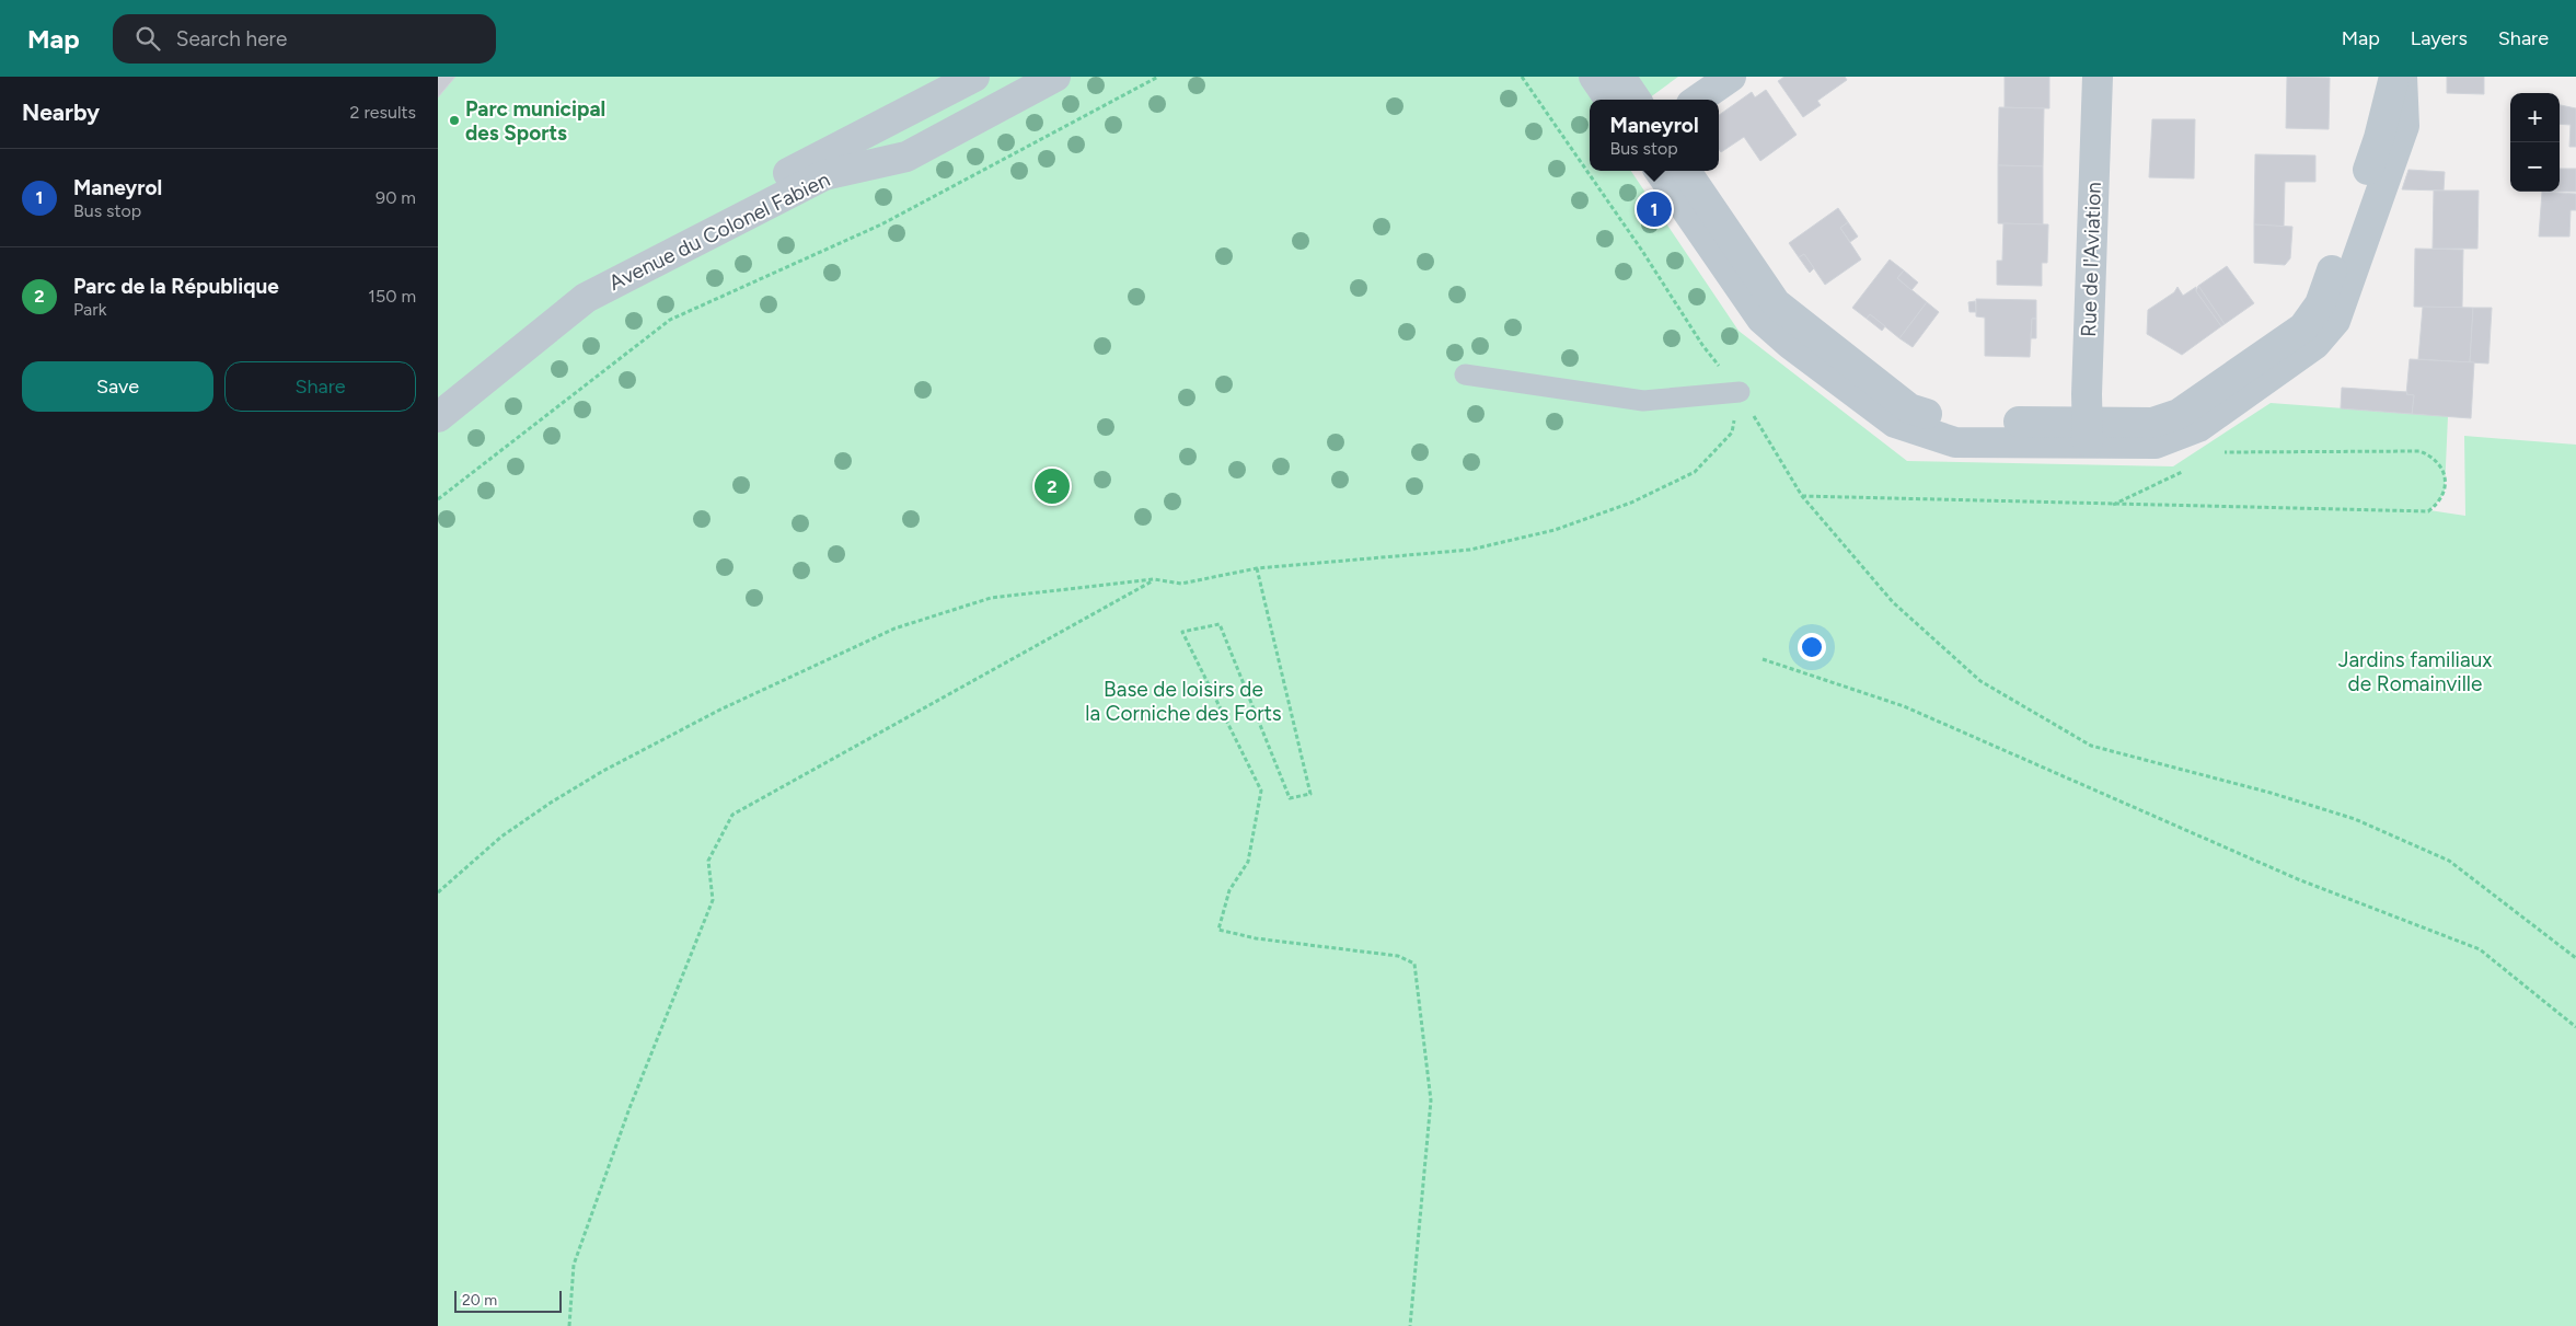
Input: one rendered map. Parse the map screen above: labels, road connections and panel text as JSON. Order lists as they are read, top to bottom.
{
  "streets": {
    "street": ["Avenue du Colonel Fabien", "Rue de l'Aviation"]
  },
  "parks": ["Jardins familiaux de Romainville", "Base de loisirs de la Corniche des Forts"],
  "places": ["Parc municipal des Sports"],
  "scale_bar": "20 m",
  "page": {
    "header": "Map",
    "search": "Search here",
    "nav": ["Map", "Layers", "Share"],
    "heading": ["Nearby", "2 results"],
    "map_buttons": ["+", "−"],
    "popup": ["Maneyrol", "Bus stop"],
    "list": [
      {
        "mark": "1",
        "name": "Maneyrol",
        "note": "Bus stop",
        "value": "90 m"
      },
      {
        "mark": "2",
        "name": "Parc de la République",
        "note": "Park",
        "value": "150 m"
      }
    ],
    "pins": ["1", "2"],
    "buttons": ["Save", "Share"],
    "scale": "20 m"
  }
}
